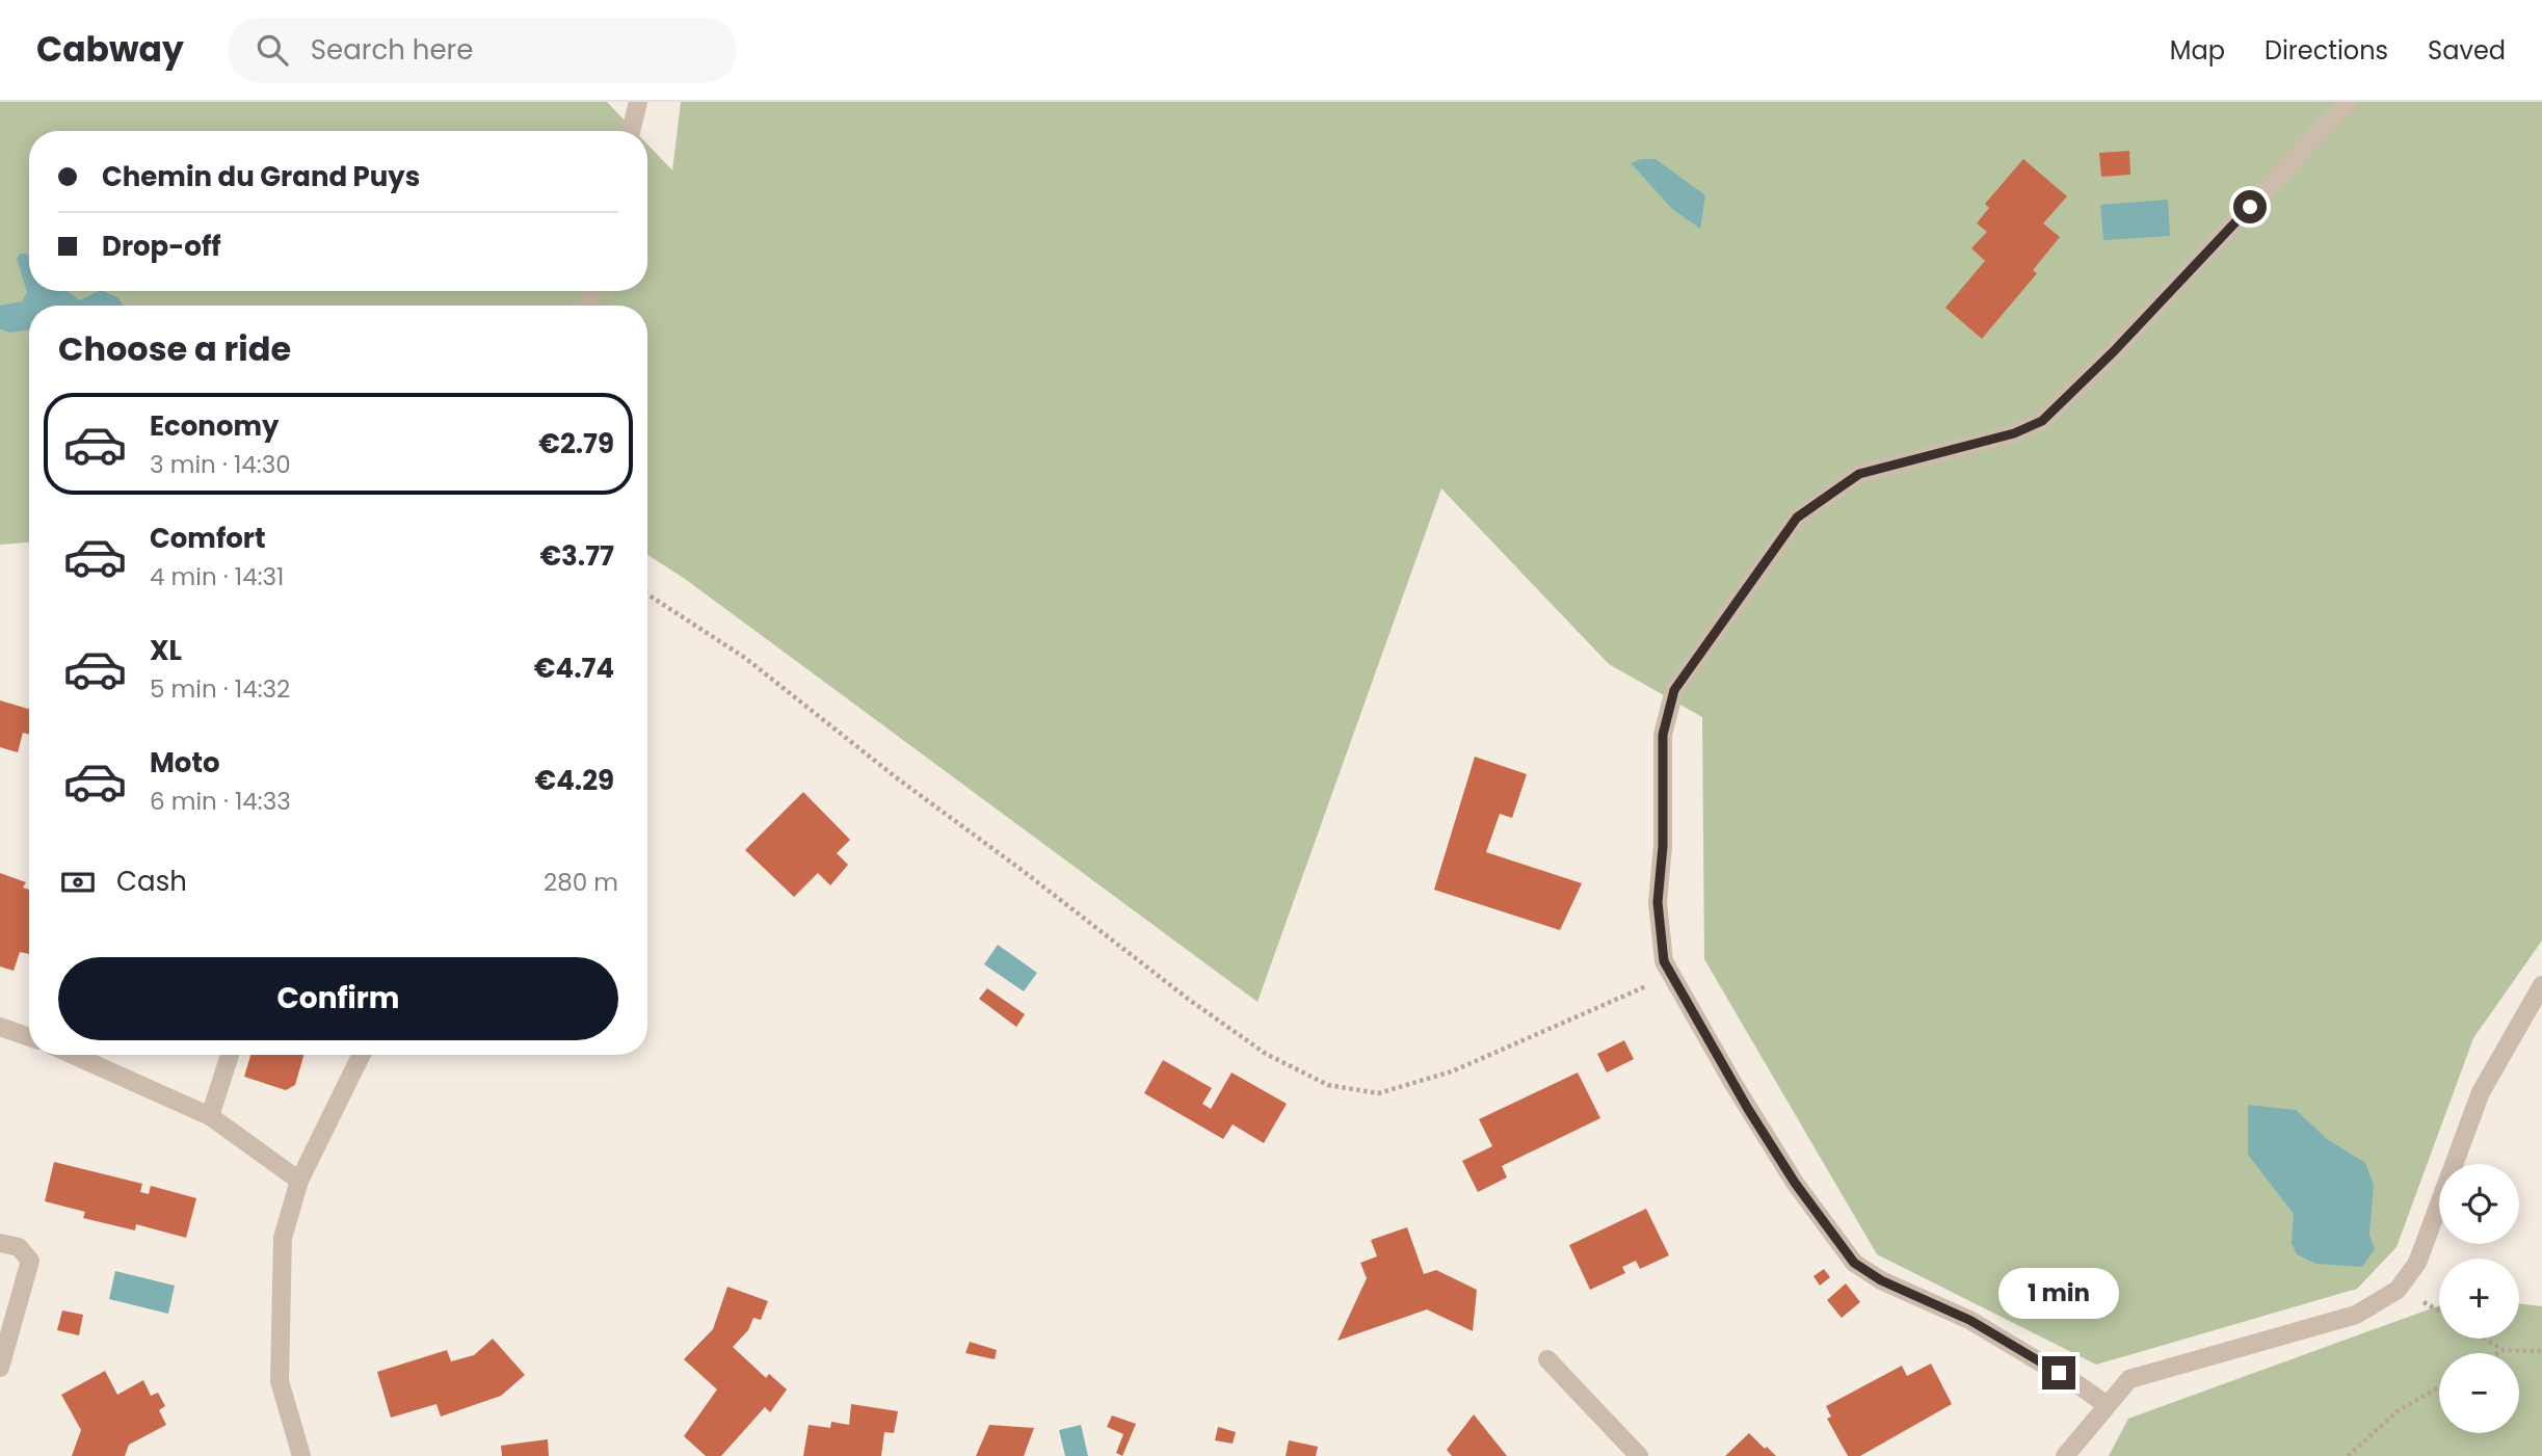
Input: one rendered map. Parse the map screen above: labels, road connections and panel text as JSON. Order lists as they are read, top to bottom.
{
  "page": {
    "header": "Cabway",
    "search": "Search here",
    "nav": ["Map", "Directions", "Saved"],
    "banner": ["Chemin du Grand Puys", "Drop-off"],
    "heading": "Choose a ride",
    "list": [
      {
        "name": "Economy",
        "note": "3 min · 14:30",
        "value": "€2.79"
      },
      {
        "name": "Comfort",
        "note": "4 min · 14:31",
        "value": "€3.77"
      },
      {
        "name": "XL",
        "note": "5 min · 14:32",
        "value": "€4.74"
      },
      {
        "name": "Moto",
        "note": "6 min · 14:33",
        "value": "€4.29"
      }
    ],
    "pay": ["Cash", "280 m"],
    "buttons": "Confirm",
    "map_buttons": ["+", "−"],
    "bubble": "1 min"
  }
}
